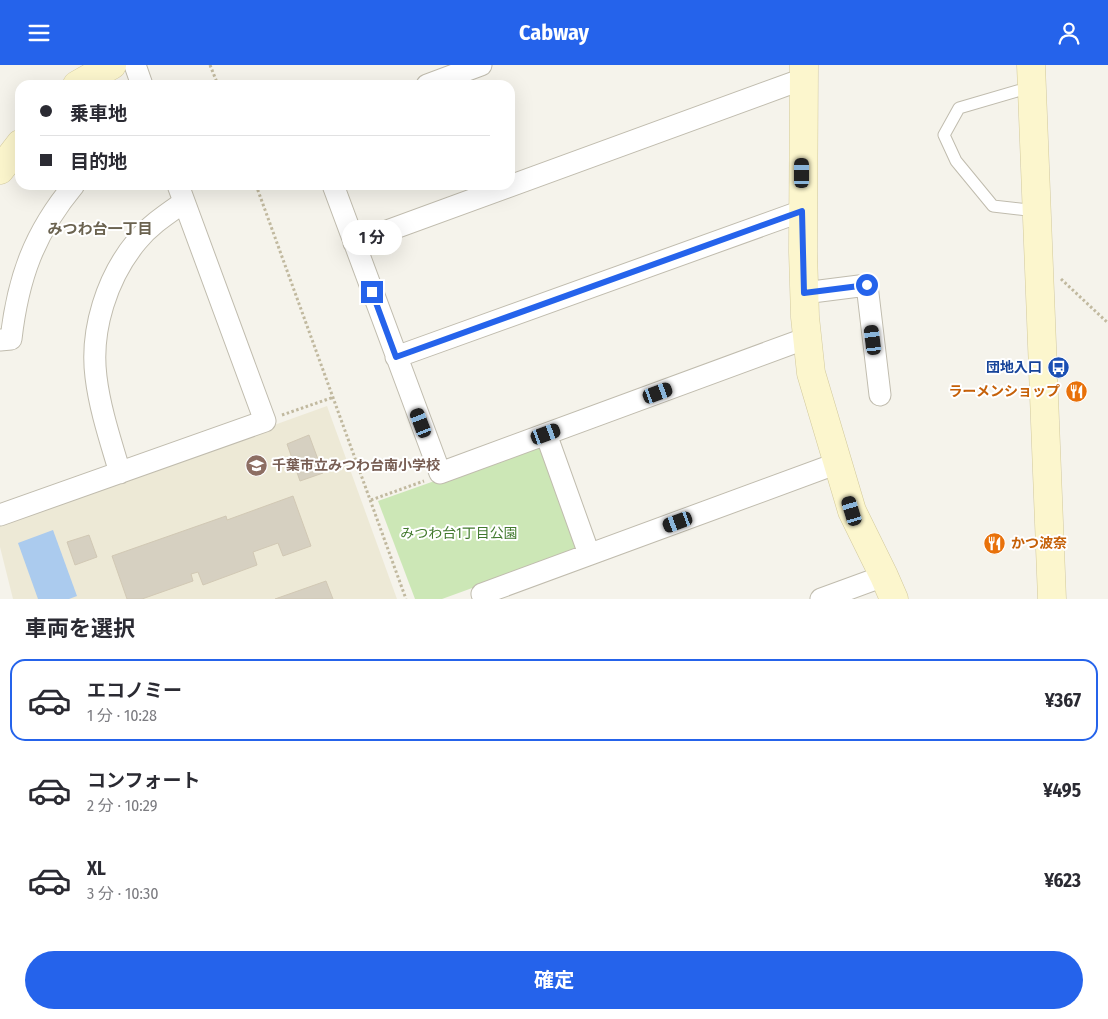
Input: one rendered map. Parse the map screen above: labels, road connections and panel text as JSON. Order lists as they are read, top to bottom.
{
  "districts": ["みつわ台一丁目"],
  "parks": ["みつわ台1丁目公園"],
  "places": {
    "bus stop": ["団地入口"],
    "restaurant": ["ラーメンショップ", "かつ波奈"],
    "school or university": ["千葉市立みつわ台南小学校"]
  },
  "page": {
    "header": "Cabway",
    "banner": ["乗車地", "目的地"],
    "bubble": "1 分",
    "heading": "車両を選択",
    "list": [
      {
        "name": "エコノミー",
        "note": "1 分 · 10:28",
        "value": "¥367"
      },
      {
        "name": "コンフォート",
        "note": "2 分 · 10:29",
        "value": "¥495"
      },
      {
        "name": "XL",
        "note": "3 分 · 10:30",
        "value": "¥623"
      }
    ],
    "buttons": "確定"
  }
}
